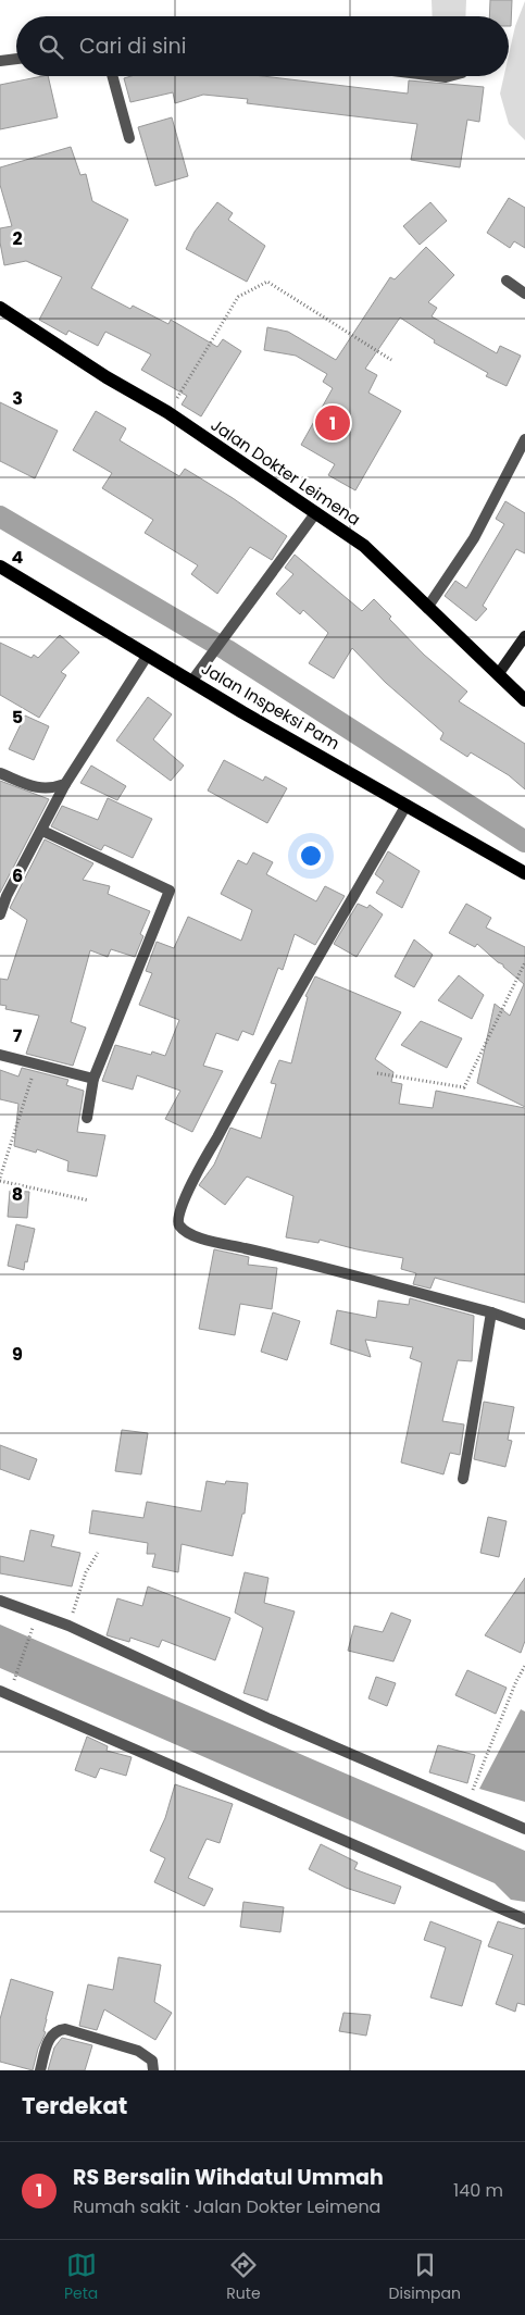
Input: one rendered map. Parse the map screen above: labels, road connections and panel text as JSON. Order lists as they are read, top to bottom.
{
  "streets": {
    "main road": ["Jalan Dokter Leimena", "Jalan Inspeksi Pam"]
  },
  "page": {
    "search": "Cari di sini",
    "pins": "1",
    "heading": "Terdekat",
    "list": [
      {
        "mark": "1",
        "name": "RS Bersalin Wihdatul Ummah",
        "note": "Rumah sakit · Jalan Dokter Leimena",
        "value": "140 m"
      }
    ],
    "nav": ["Peta", "Rute", "Disimpan"]
  },
  "grid": {
    "rows": [
      "2",
      "3",
      "4",
      "5",
      "6",
      "7",
      "8",
      "9"
    ]
  }
}
